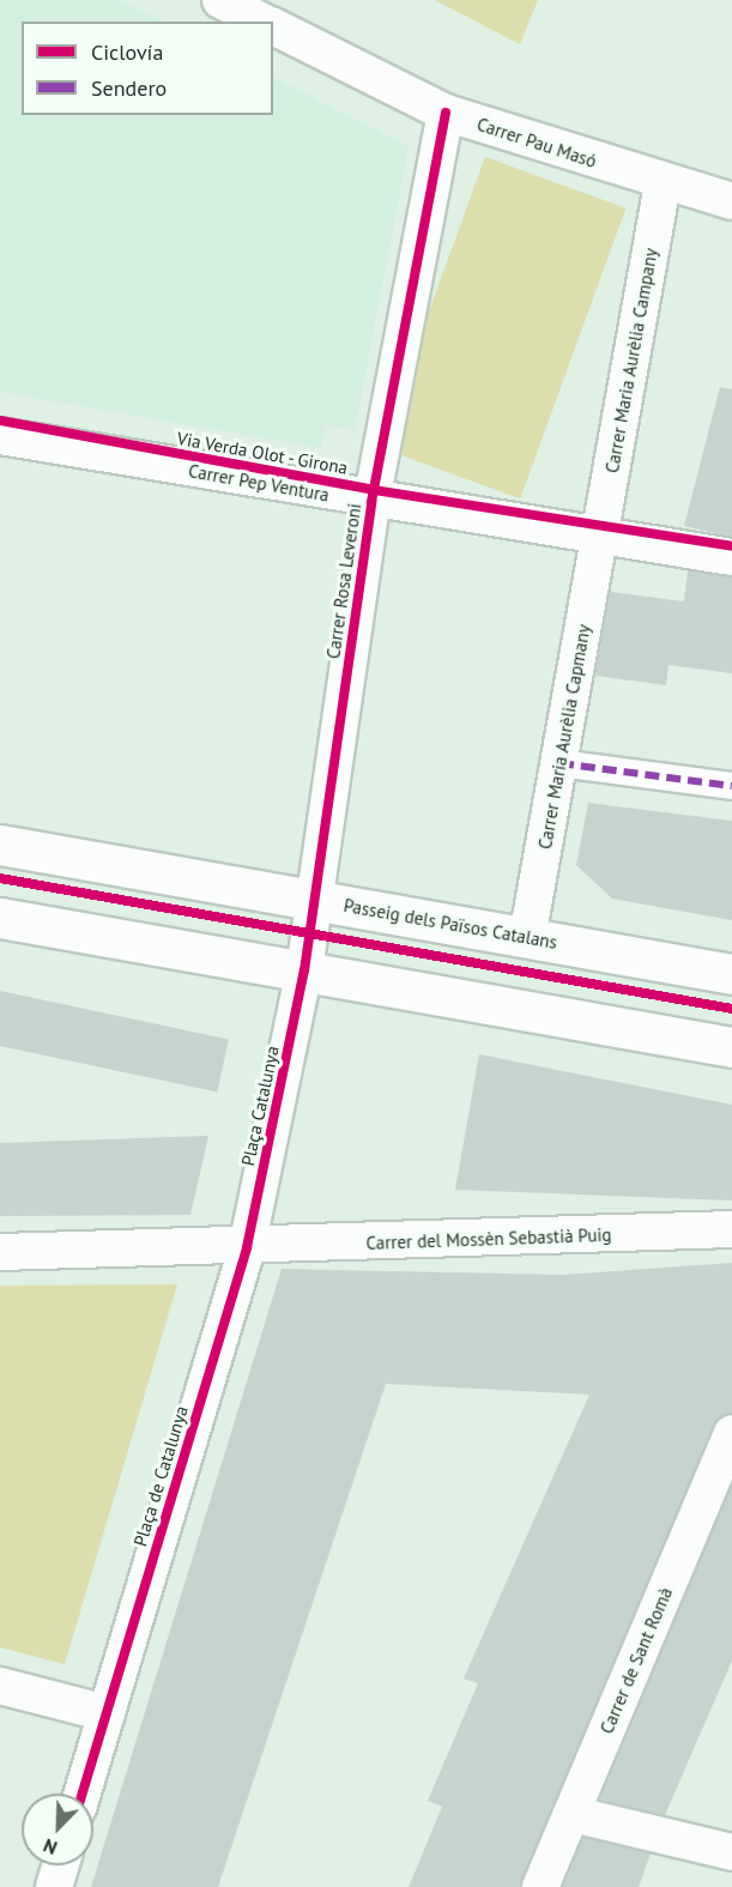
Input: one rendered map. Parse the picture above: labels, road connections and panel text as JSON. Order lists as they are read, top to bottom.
{
  "streets": {
    "main road": ["Passeig dels Països Catalans"],
    "street": [
      "Carrer Pau Masó",
      "Carrer Maria Aurèlia Campany",
      "Carrer Pep Ventura",
      "Carrer Rosa Leveroni",
      "Carrer Maria Aurèlia Capmany",
      "Plaça Catalunya",
      "Carrer del Mossèn Sebastià Puig",
      "Plaça de Catalunya",
      "Carrer de Sant Romà"
    ],
    "cycle path": ["Via Verda Olot - Girona"]
  },
  "crossings": [
    ["Carrer Pau Masó", "Carrer Maria Aurèlia Campany"],
    ["Carrer Pau Masó", "Carrer Rosa Leveroni"],
    ["Carrer Maria Aurèlia Campany", "Carrer Pep Ventura"],
    ["Carrer Maria Aurèlia Campany", "Carrer Maria Aurèlia Capmany"],
    ["Carrer Pep Ventura", "Carrer Rosa Leveroni"],
    ["Carrer Pep Ventura", "Carrer Maria Aurèlia Capmany"],
    ["Carrer Rosa Leveroni", "Passeig dels Països Catalans"],
    ["Carrer Rosa Leveroni", "Plaça Catalunya"],
    ["Carrer Maria Aurèlia Capmany", "Passeig dels Països Catalans"],
    ["Plaça Catalunya", "Carrer del Mossèn Sebastià Puig"],
    ["Plaça Catalunya", "Plaça de Catalunya"],
    ["Carrer del Mossèn Sebastià Puig", "Plaça de Catalunya"]
  ],
  "legend": ["Ciclovía", "Sendero"],
  "north": "bottom left"
}
